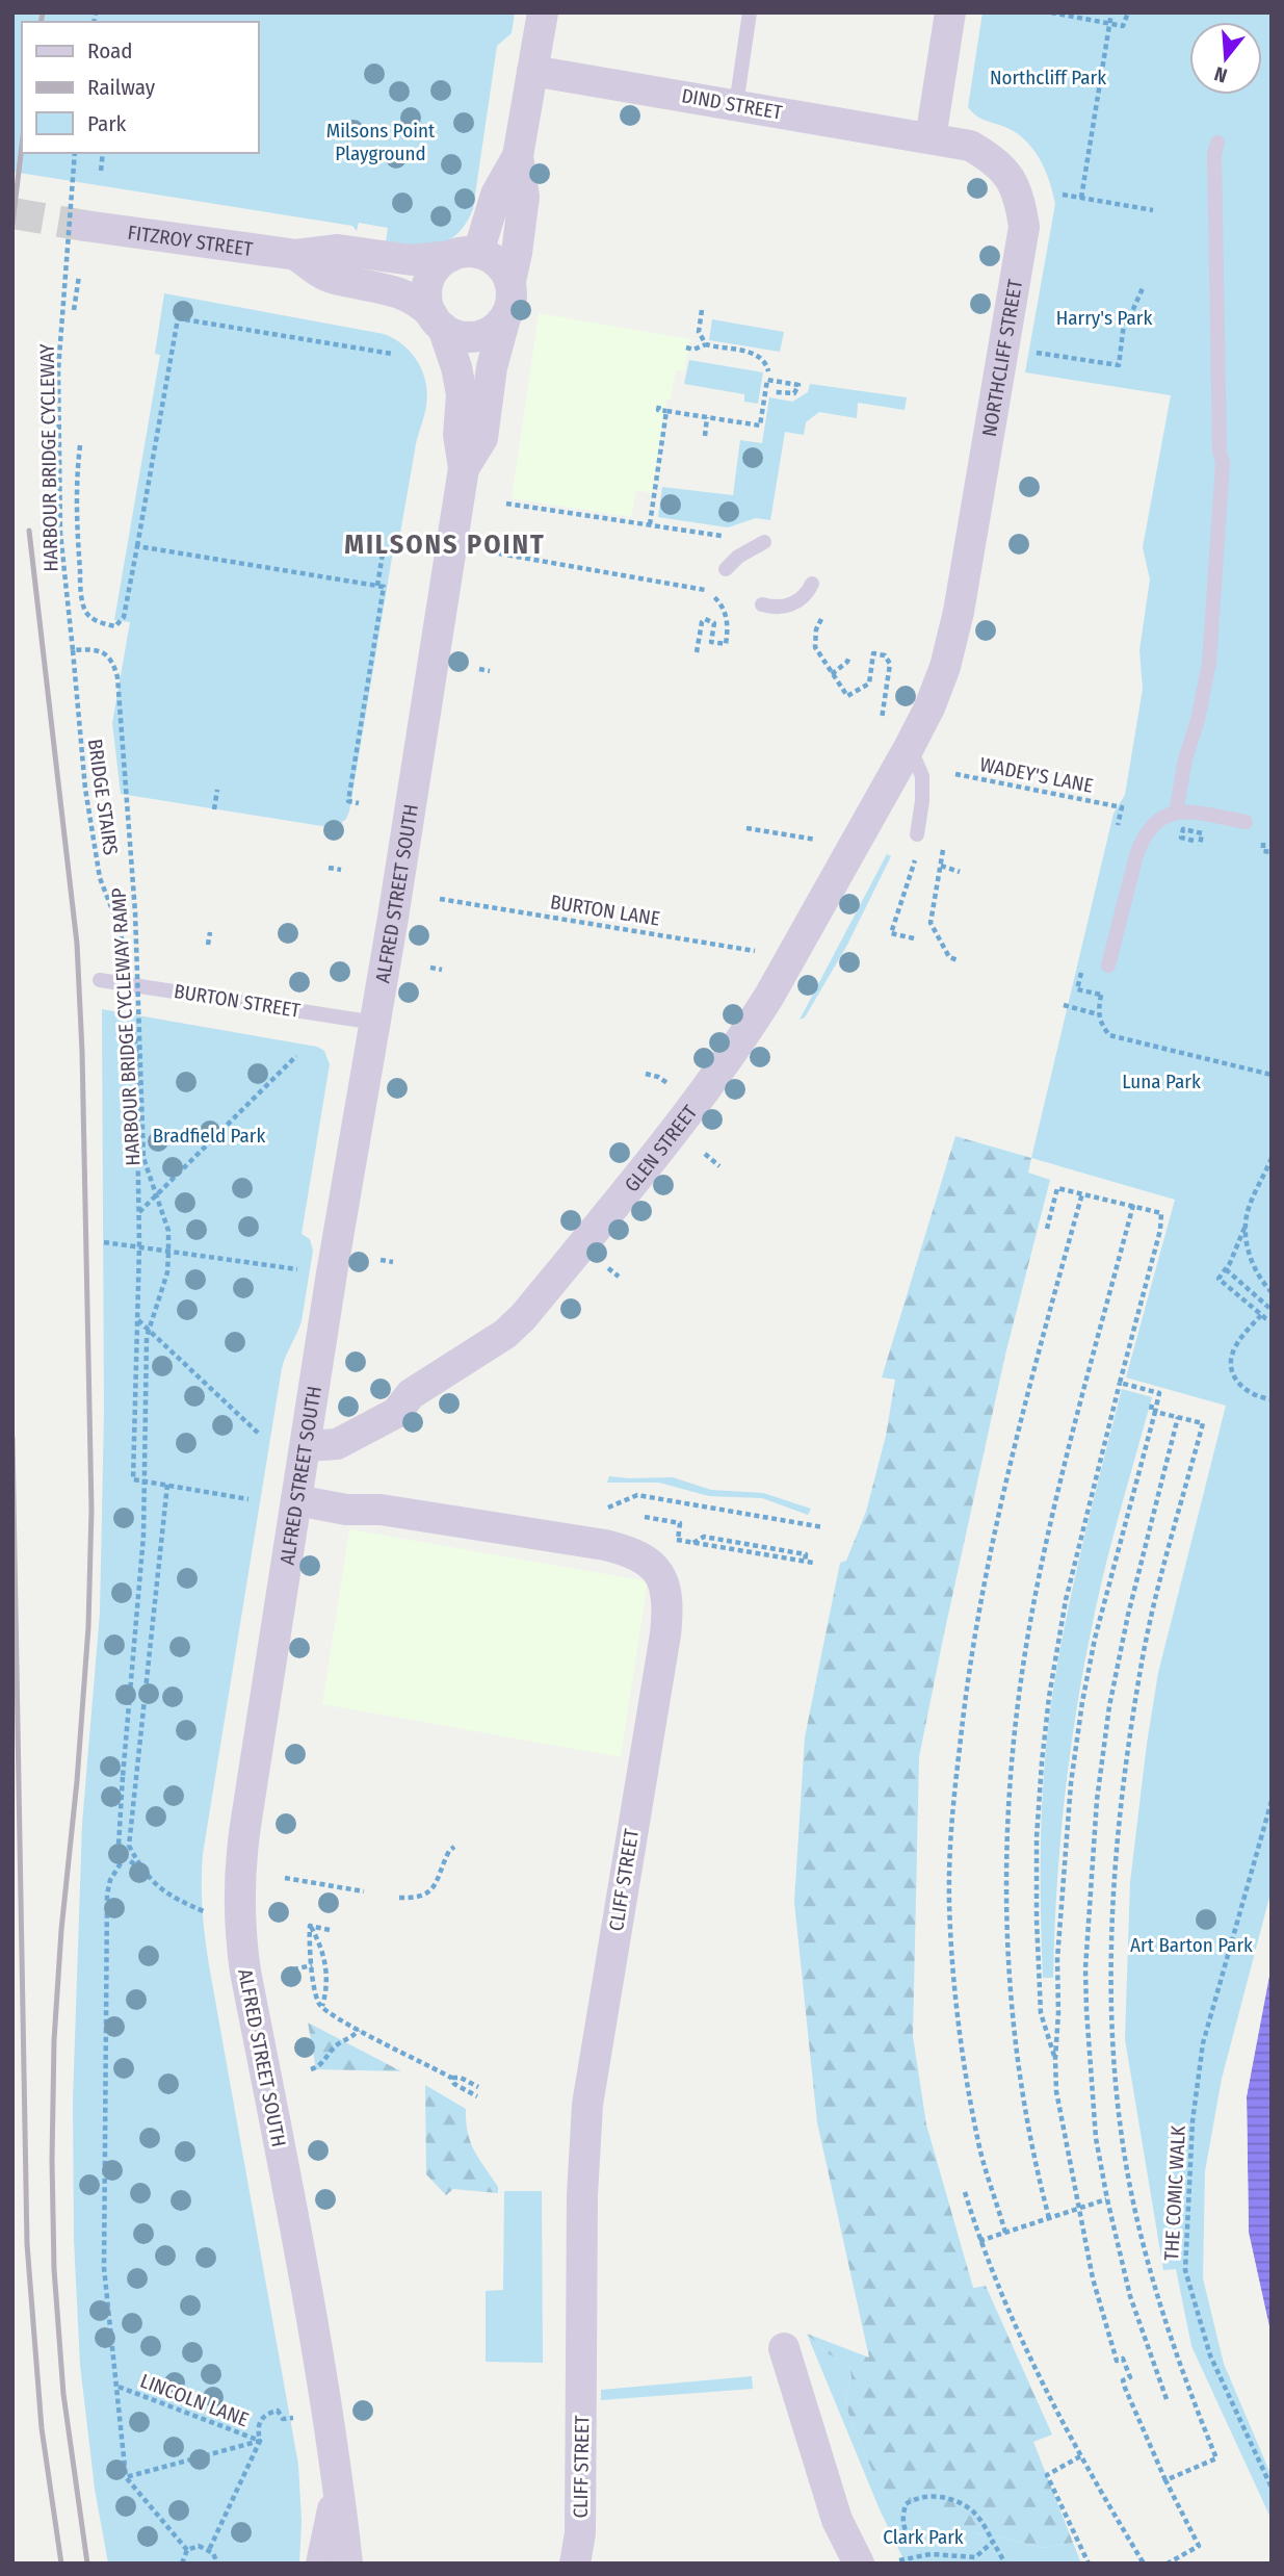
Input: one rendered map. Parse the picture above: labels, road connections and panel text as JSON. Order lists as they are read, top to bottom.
{
  "streets": {
    "street": [
      "DIND STREET",
      "FITZROY STREET",
      "NORTHCLIFF STREET",
      "ALFRED STREET SOUTH",
      "GLEN STREET",
      "CLIFF STREET"
    ],
    "lane": ["BURTON STREET"],
    "path": [
      "HARBOUR BRIDGE CYCLEWAY",
      "WADEY'S LANE",
      "BRIDGE STAIRS",
      "BURTON LANE",
      "HARBOUR BRIDGE CYCLEWAY RAMP",
      "THE COMIC WALK",
      "LINCOLN LANE"
    ]
  },
  "crossings": [
    ["DIND STREET", "NORTHCLIFF STREET"],
    ["FITZROY STREET", "ALFRED STREET SOUTH"],
    ["NORTHCLIFF STREET", "GLEN STREET"],
    ["HARBOUR BRIDGE CYCLEWAY", "BRIDGE STAIRS"],
    ["HARBOUR BRIDGE CYCLEWAY", "HARBOUR BRIDGE CYCLEWAY RAMP"],
    ["BRIDGE STAIRS", "BURTON STREET"],
    ["ALFRED STREET SOUTH", "BURTON STREET"],
    ["ALFRED STREET SOUTH", "GLEN STREET"],
    ["ALFRED STREET SOUTH", "CLIFF STREET"]
  ],
  "districts": ["MILSONS POINT"],
  "parks": [
    "Northcliff Park",
    "Milsons Point Playground",
    "Harry's Park",
    "Luna Park",
    "Bradfield Park",
    "Art Barton Park",
    "Clark Park"
  ],
  "legend": ["Road", "Railway", "Park"],
  "north": "bottom"
}
